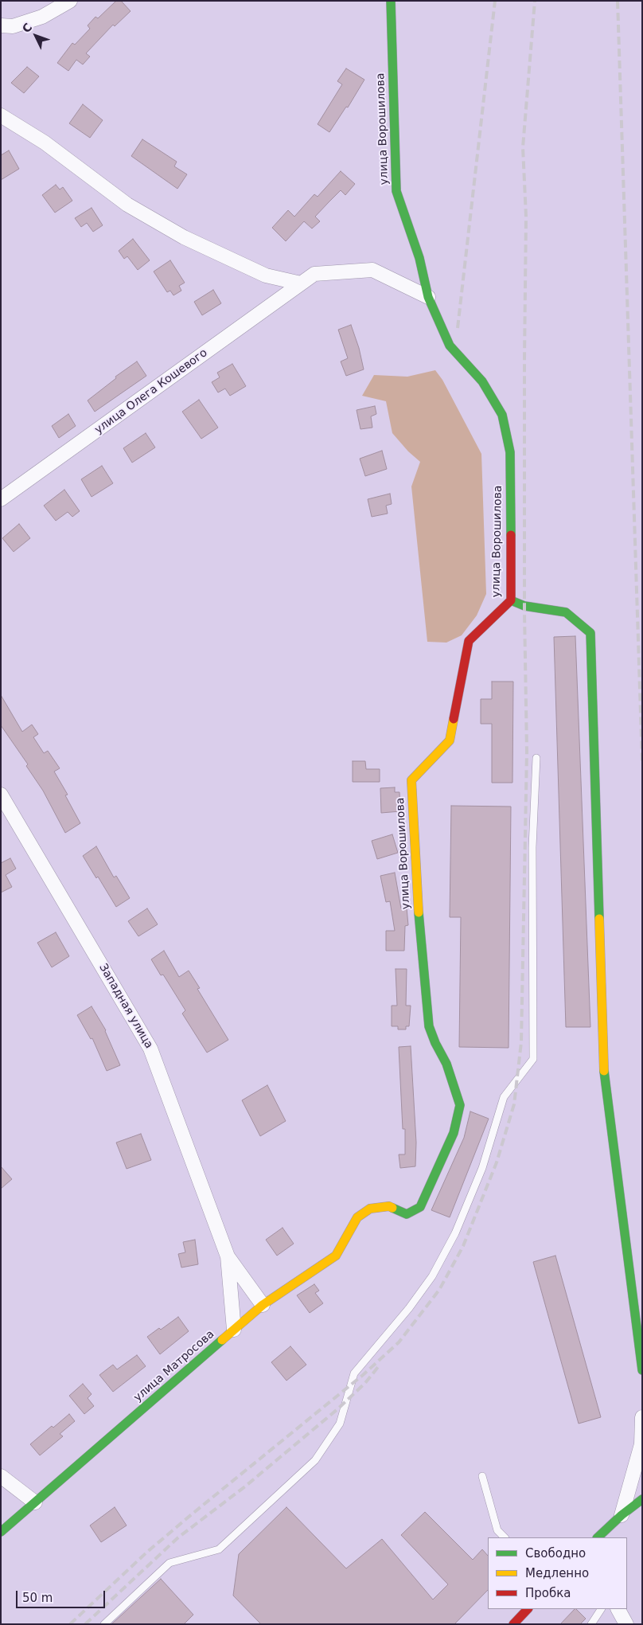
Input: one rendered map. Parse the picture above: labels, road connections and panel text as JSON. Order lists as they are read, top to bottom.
{
  "streets": {
    "street": [
      "улица Ворошилова",
      "улица Олега Кошевого",
      "Западная улица",
      "улица Матросова"
    ]
  },
  "crossings": [
    ["улица Ворошилова", "улица Олега Кошевого"],
    ["улица Ворошилова", "улица Матросова"]
  ],
  "legend": ["Свободно", "Медленно", "Пробка"],
  "scale_bar": "50 m",
  "north": "top left"
}
